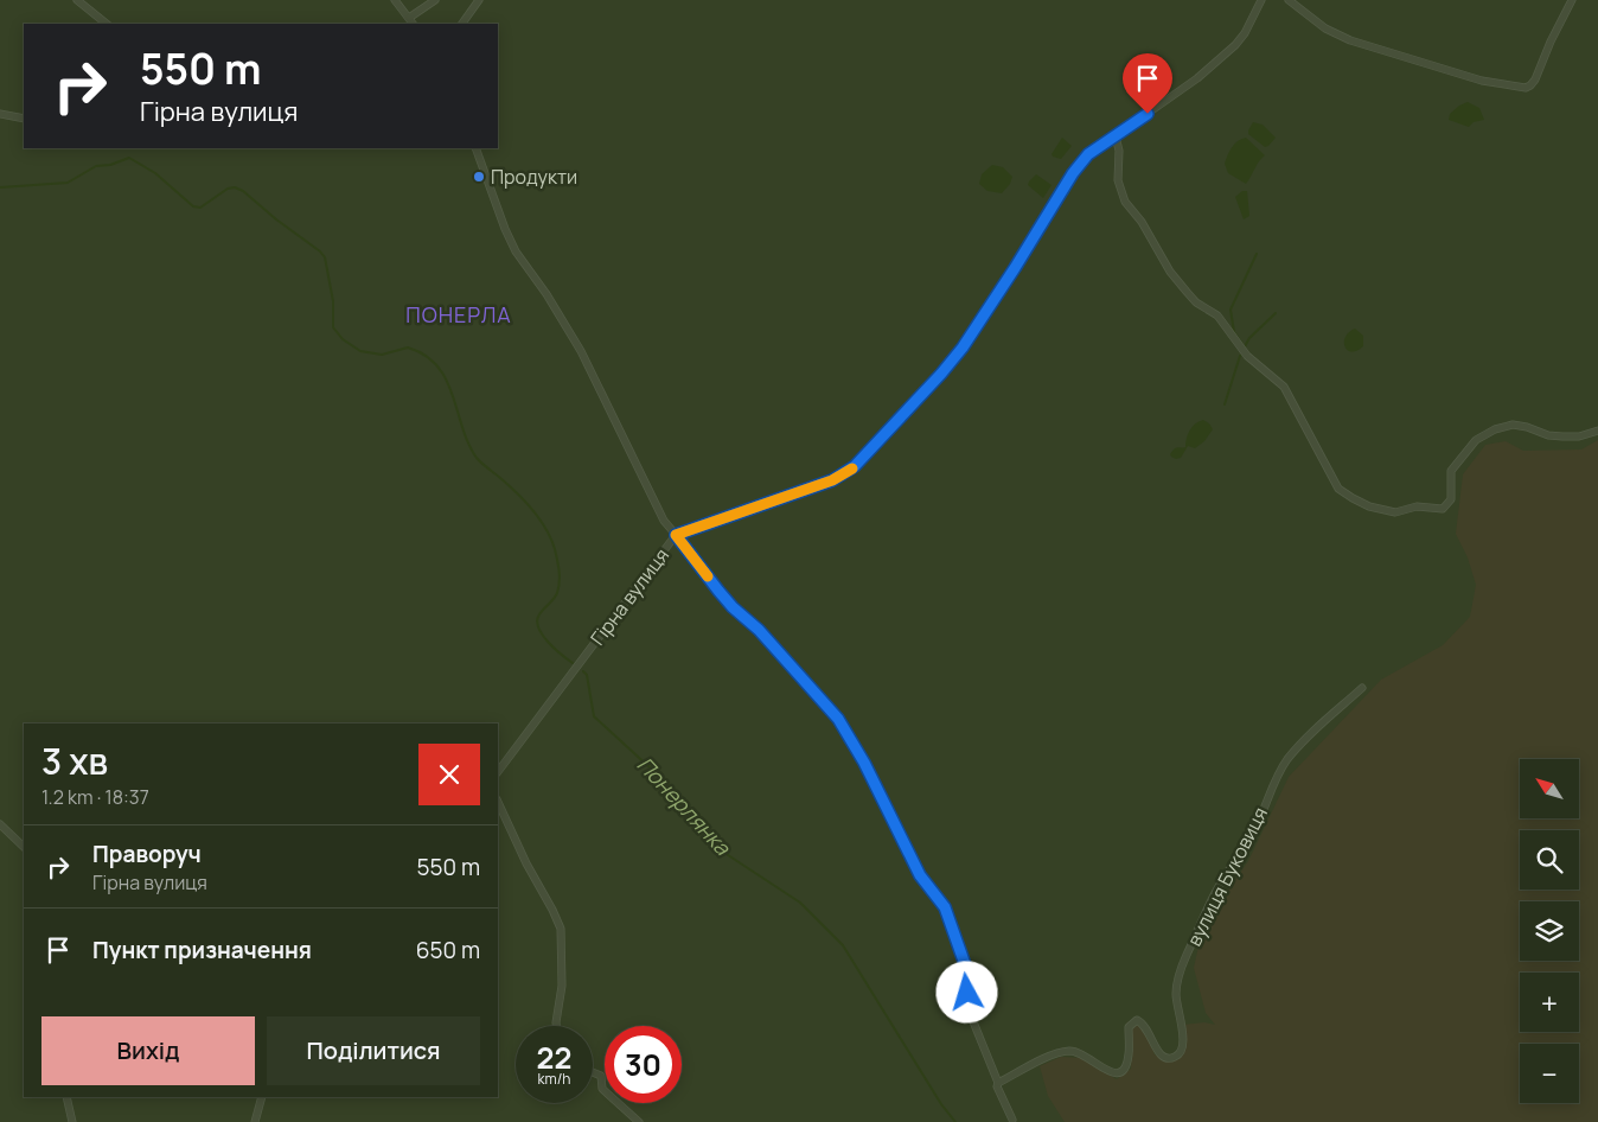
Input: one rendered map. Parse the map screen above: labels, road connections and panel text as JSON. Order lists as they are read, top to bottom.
{
  "streets": {
    "street": ["Гірна вулиця", "вулиця Буковиця"]
  },
  "districts": ["ПОНЕРЛА"],
  "water": ["Понерлянка"],
  "places": ["Продукти"],
  "north": "top left",
  "page": {
    "turn": ["550 m", "Гірна вулиця"],
    "heading": ["3 хв", "1.2 km · 18:37"],
    "map_buttons": ["+", "−"],
    "list": [
      {
        "name": "Праворуч",
        "note": "Гірна вулиця",
        "value": "550 m"
      },
      {
        "name": "Пункт призначення",
        "value": "650 m"
      }
    ],
    "buttons": ["Вихід", "Поділитися"],
    "speed": "22 km/h",
    "limit": "30"
  }
}
